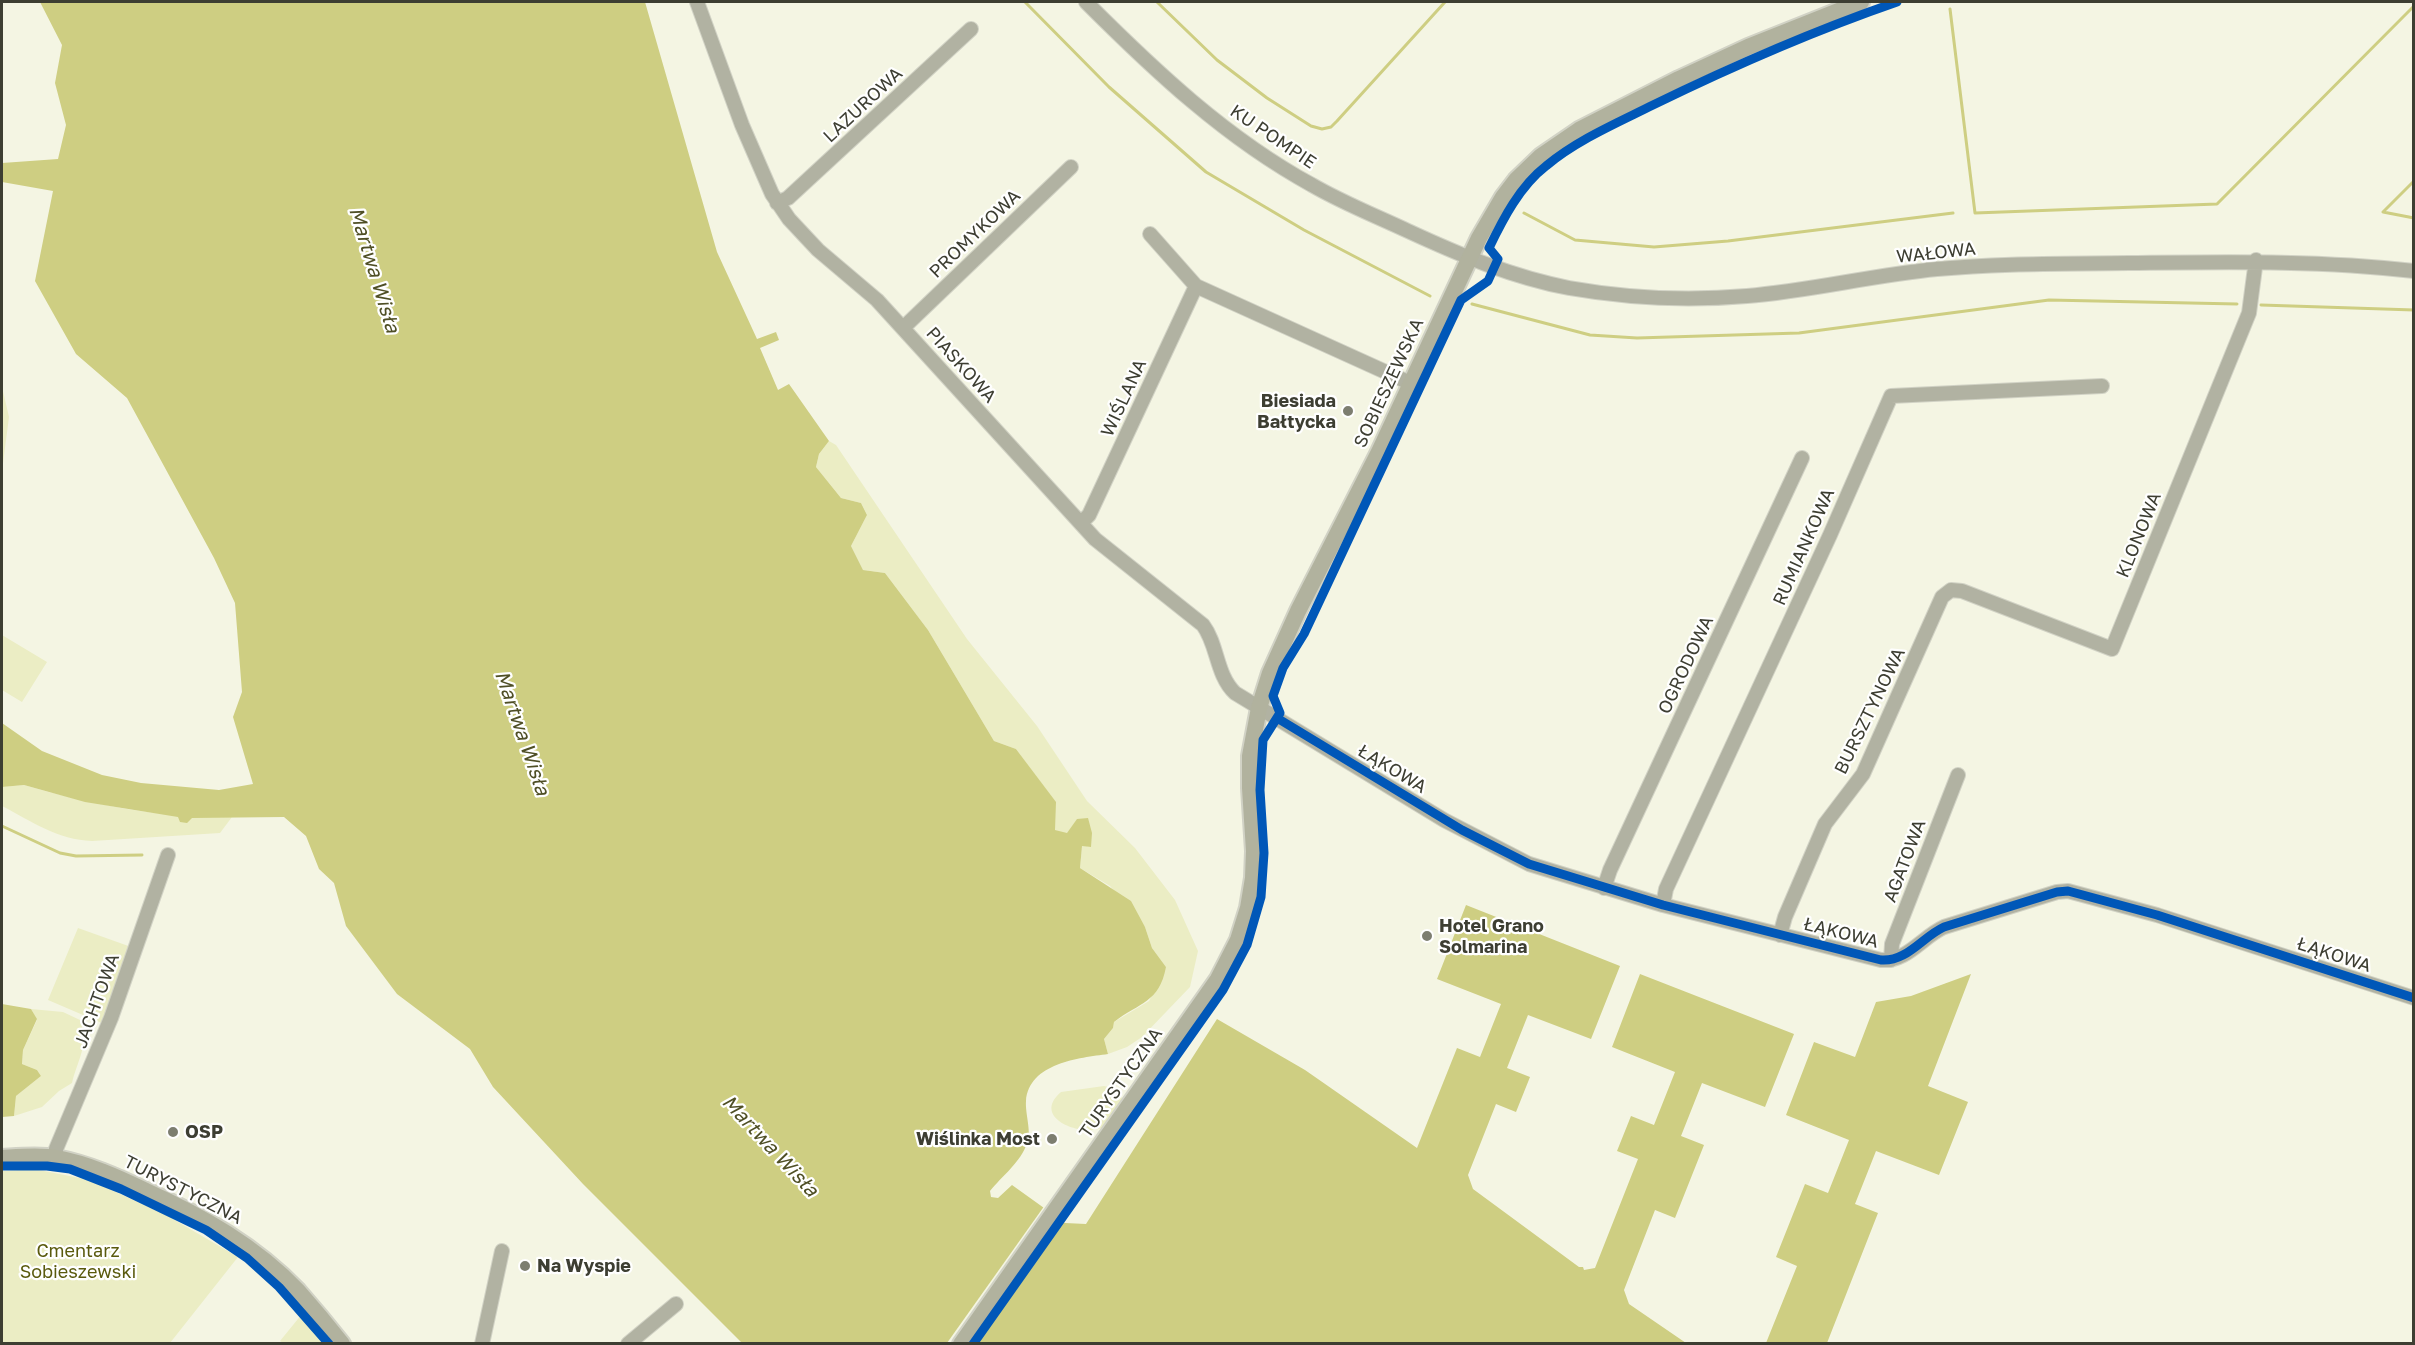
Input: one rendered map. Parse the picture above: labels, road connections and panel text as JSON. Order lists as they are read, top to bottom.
{
  "streets": {
    "main road": ["SOBIESZEWSKA", "TURYSTYCZNA"],
    "street": [
      "LAZUROWA",
      "KU POMPIE",
      "PROMYKOWA",
      "WAŁOWA",
      "PIASKOWA",
      "WIŚLANA",
      "KLONOWA",
      "RUMIANKOWA",
      "OGRODOWA",
      "BURSZTYNOWA",
      "ŁĄKOWA",
      "AGATOWA",
      "JACHTOWA"
    ]
  },
  "crossings": [
    ["LAZUROWA", "PIASKOWA"],
    ["KU POMPIE", "WAŁOWA"],
    ["KU POMPIE", "SOBIESZEWSKA"],
    ["PROMYKOWA", "PIASKOWA"],
    ["WAŁOWA", "SOBIESZEWSKA"],
    ["WAŁOWA", "KLONOWA"],
    ["PIASKOWA", "SOBIESZEWSKA"],
    ["PIASKOWA", "WIŚLANA"],
    ["PIASKOWA", "ŁĄKOWA"],
    ["SOBIESZEWSKA", "ŁĄKOWA"],
    ["SOBIESZEWSKA", "TURYSTYCZNA"],
    ["KLONOWA", "BURSZTYNOWA"],
    ["RUMIANKOWA", "ŁĄKOWA"],
    ["OGRODOWA", "ŁĄKOWA"],
    ["BURSZTYNOWA", "ŁĄKOWA"],
    ["ŁĄKOWA", "AGATOWA"],
    ["JACHTOWA", "TURYSTYCZNA"]
  ],
  "water": ["Martwa Wisła"],
  "parks": ["Cmentarz Sobieszewski"],
  "places": [
    "Biesiada Bałtycka",
    "Hotel Grano Solmarina",
    "OSP",
    "Wiślinka Most",
    "Na Wyspie"
  ]
}
